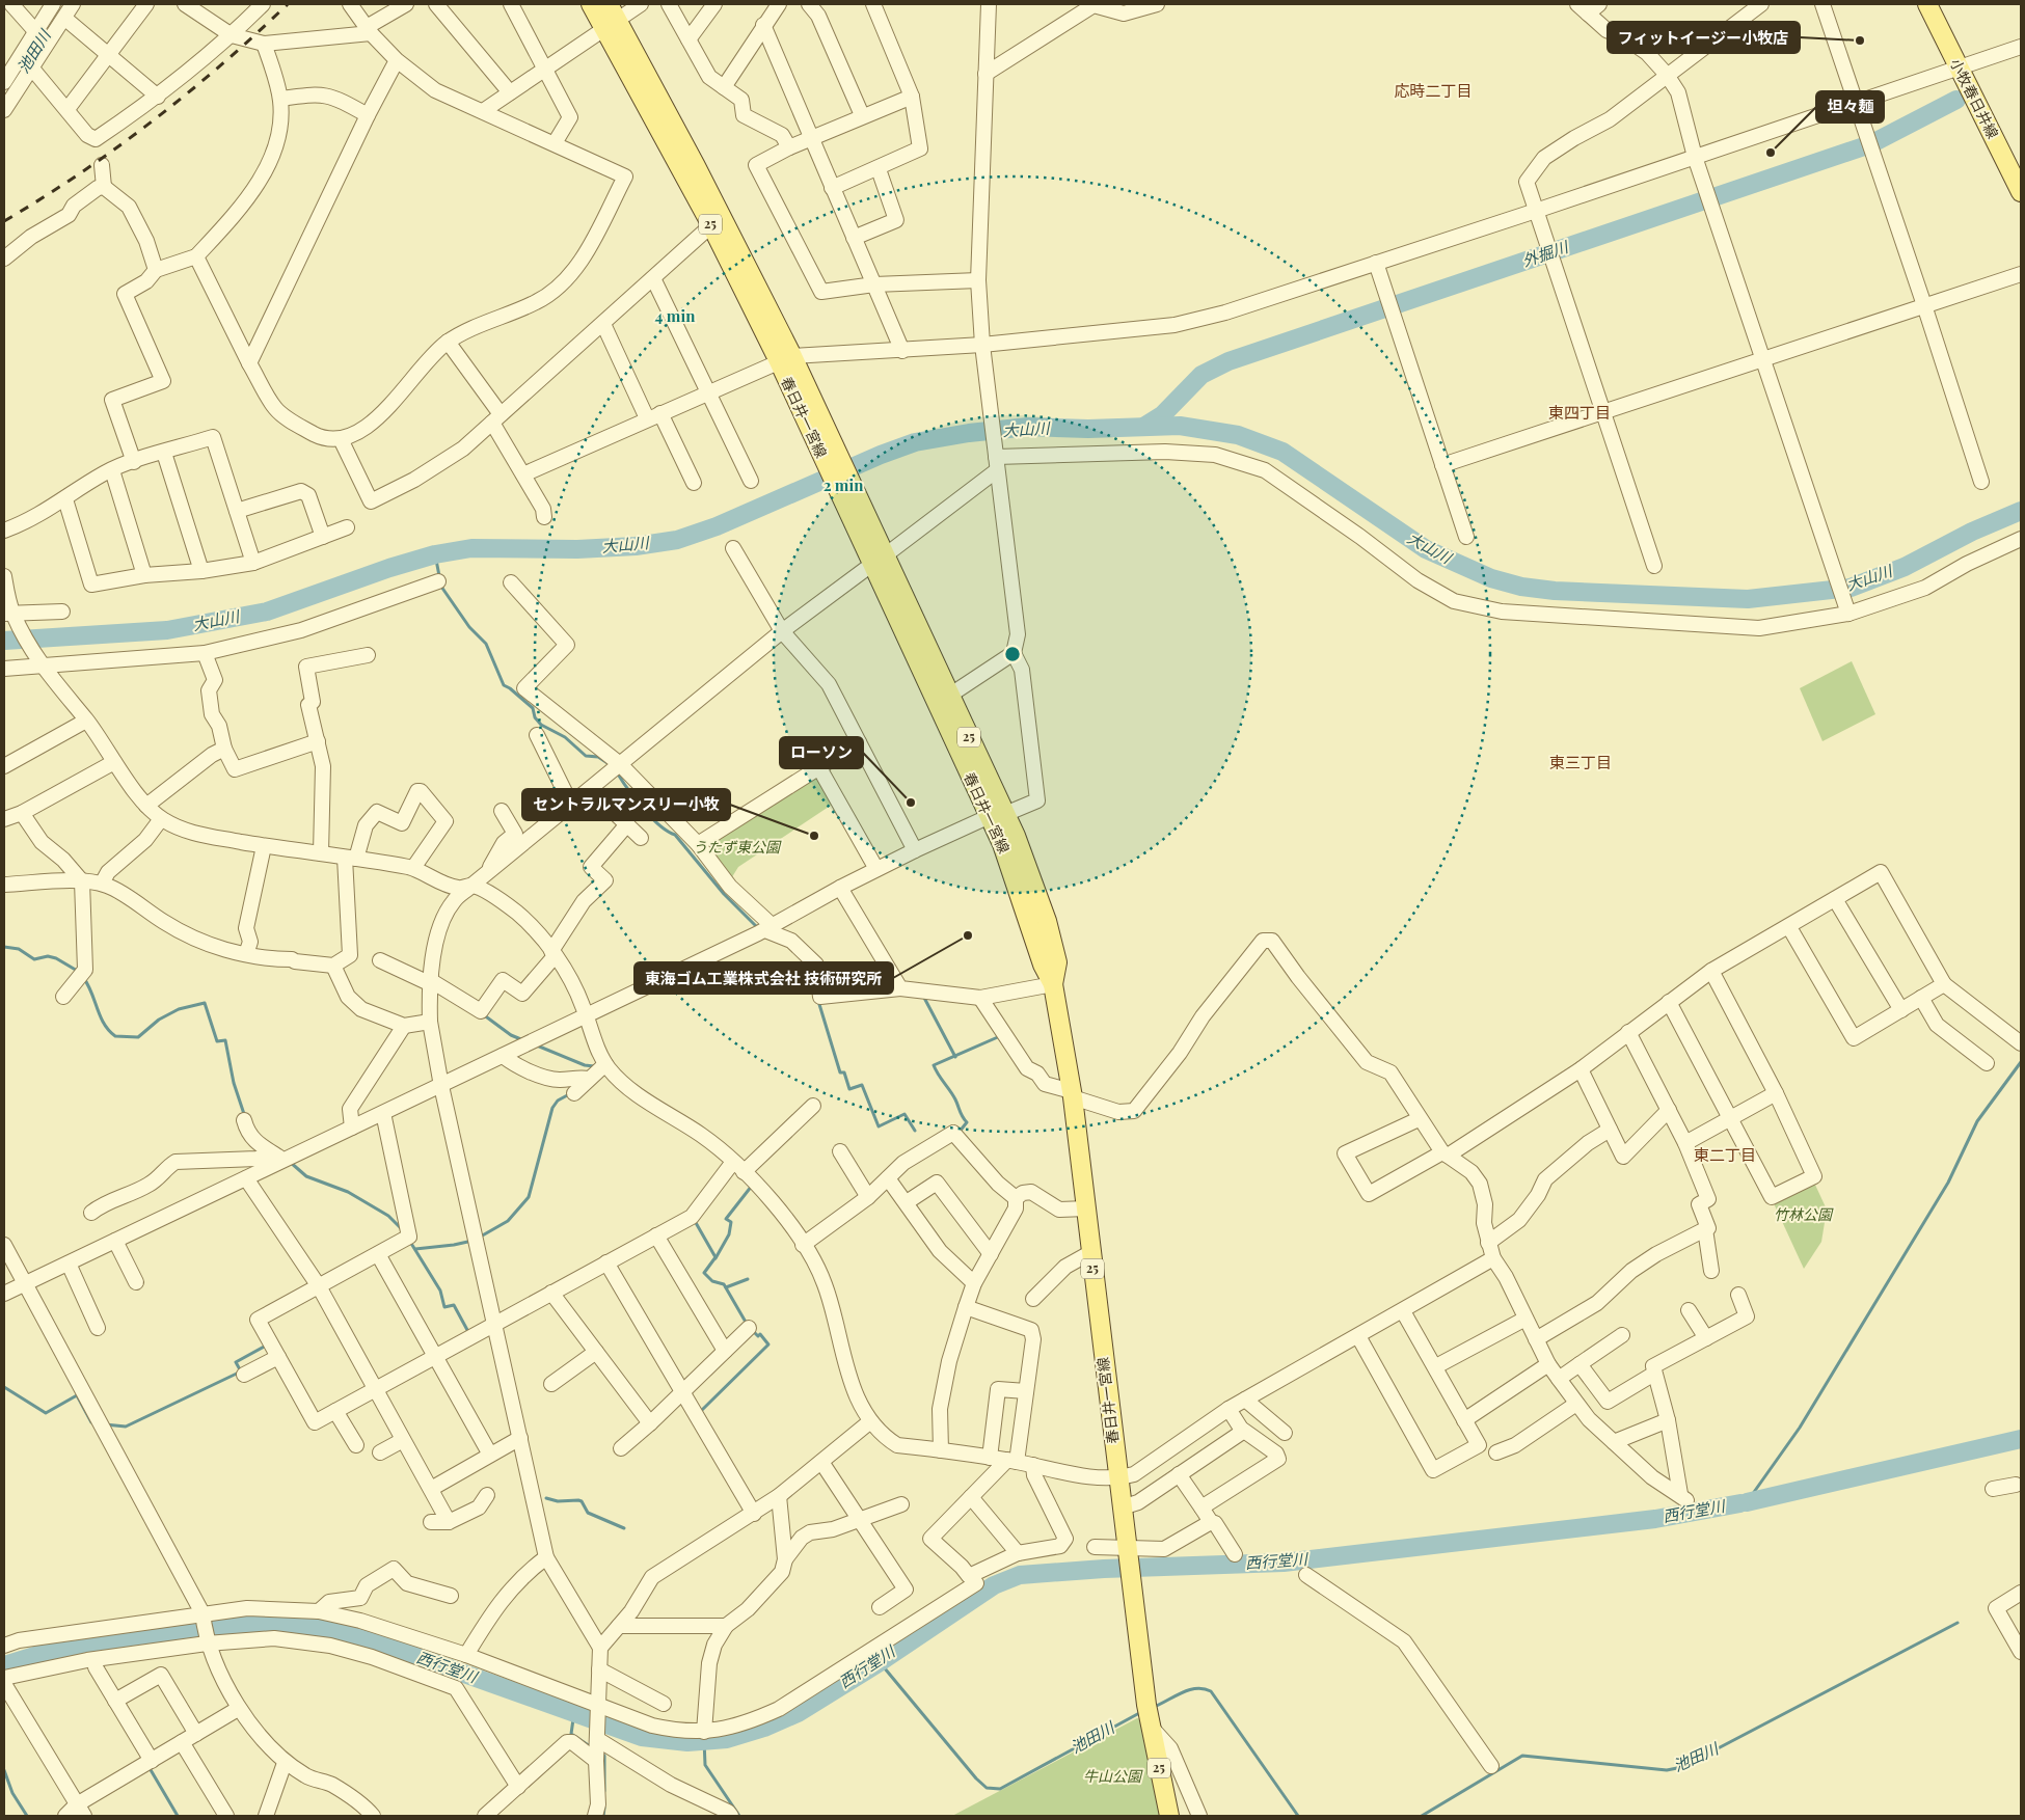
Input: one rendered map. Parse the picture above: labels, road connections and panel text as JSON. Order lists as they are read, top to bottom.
{
  "streets": {
    "main road": ["小牧春日井線", "25", "春日井一宮線"]
  },
  "districts": [
    "応時二丁目",
    "東四丁目",
    "東三丁目",
    "東二丁目"
  ],
  "water": [
    "池田川",
    "外掘川",
    "大山川",
    "西行堂川"
  ],
  "parks": ["うたず東公園", "竹林公園", "牛山公園"],
  "places": [
    "フィットイージー小牧店",
    "坦々麺",
    "ローソン",
    "セントラルマンスリー小牧",
    "東海ゴム工業株式会社 技術研究所"
  ],
  "rings": ["4 min", "2 min"]
}
